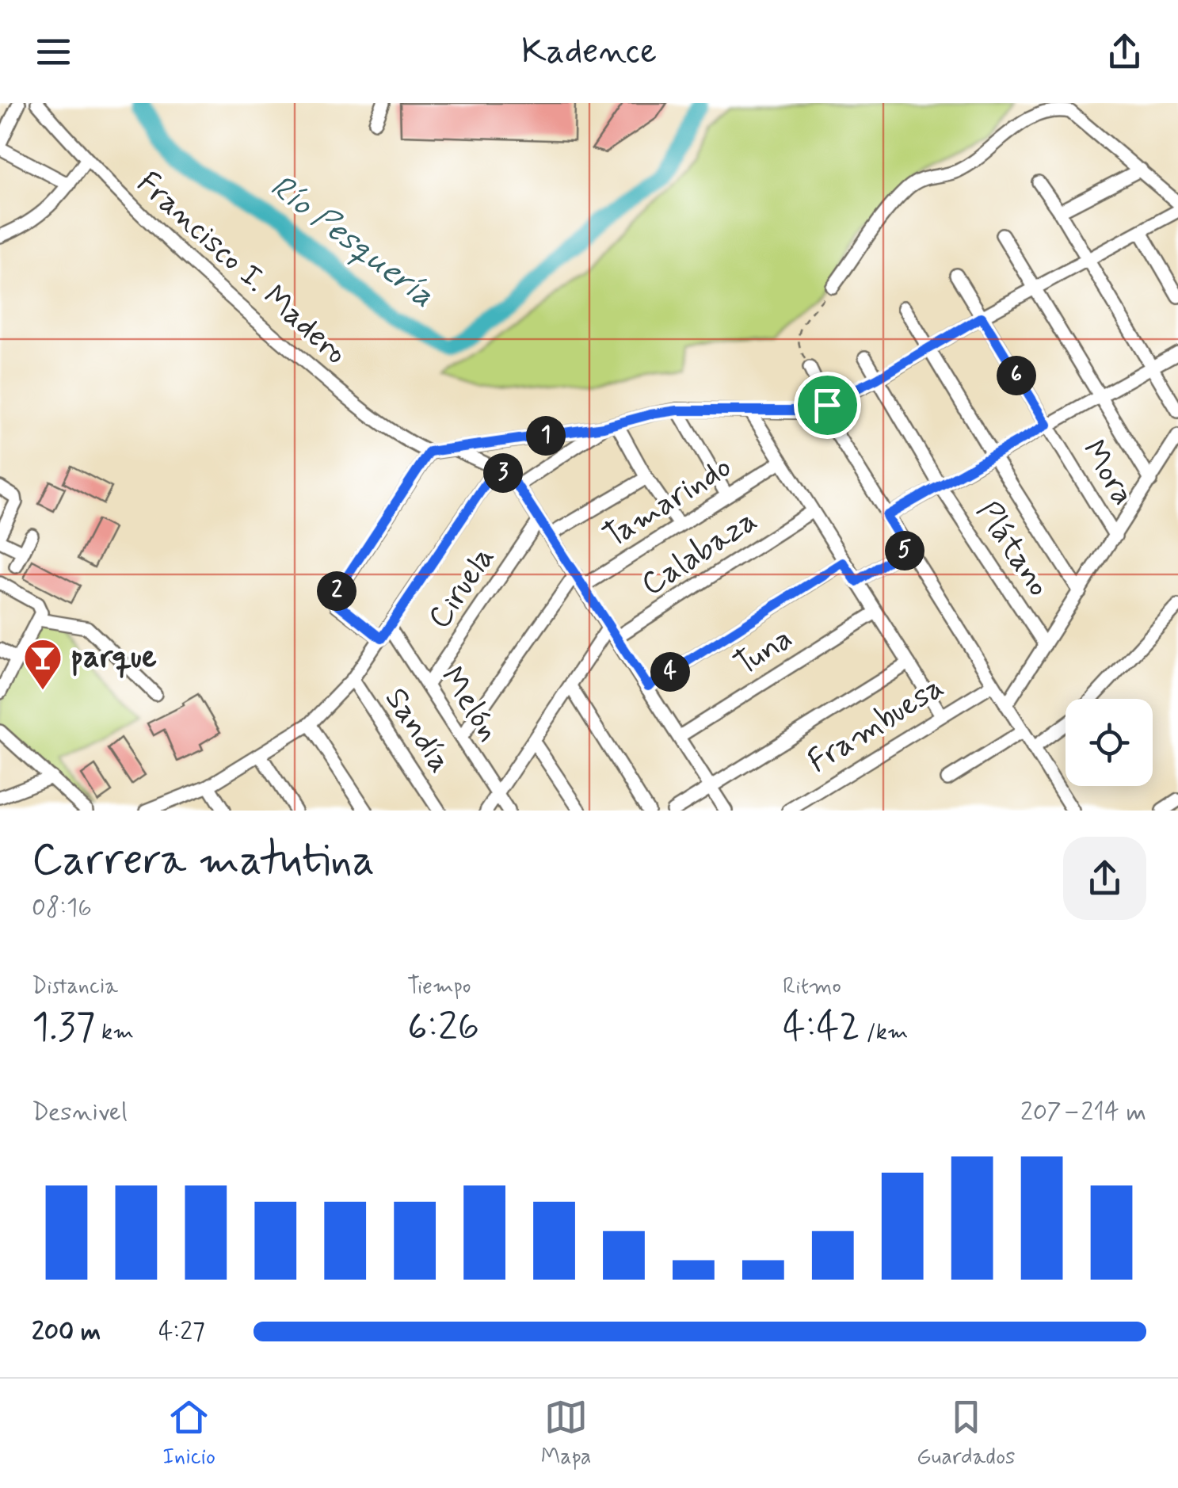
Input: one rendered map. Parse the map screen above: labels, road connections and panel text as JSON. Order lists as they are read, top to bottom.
{
  "streets": {
    "street": [
      "Francisco I. Madero",
      "Mora",
      "Tamarindo",
      "Plátano",
      "Calabaza",
      "Ciruela",
      "Tuna",
      "Melón",
      "Frambuesa",
      "Sandía"
    ]
  },
  "crossings": [
    ["Ciruela", "Melón"]
  ],
  "water": ["Río Pesquería"],
  "places": {
    "bar": ["parque"]
  },
  "page": {
    "header": "Kadence",
    "pins": [
      "6",
      "1",
      "3",
      "5",
      "2",
      "4"
    ],
    "heading": ["Carrera matutina", "08:16"],
    "stats": [
      ["Distancia", "1.37 km"],
      ["Tiempo", "6:26"],
      ["Ritmo", "4:42 /km"]
    ],
    "chart": ["Desnivel", "207–214 m"],
    "list": [
      {
        "name": "200 m",
        "note": "4:27"
      }
    ],
    "tabs": ["Inicio", "Mapa", "Guardados"]
  }
}
